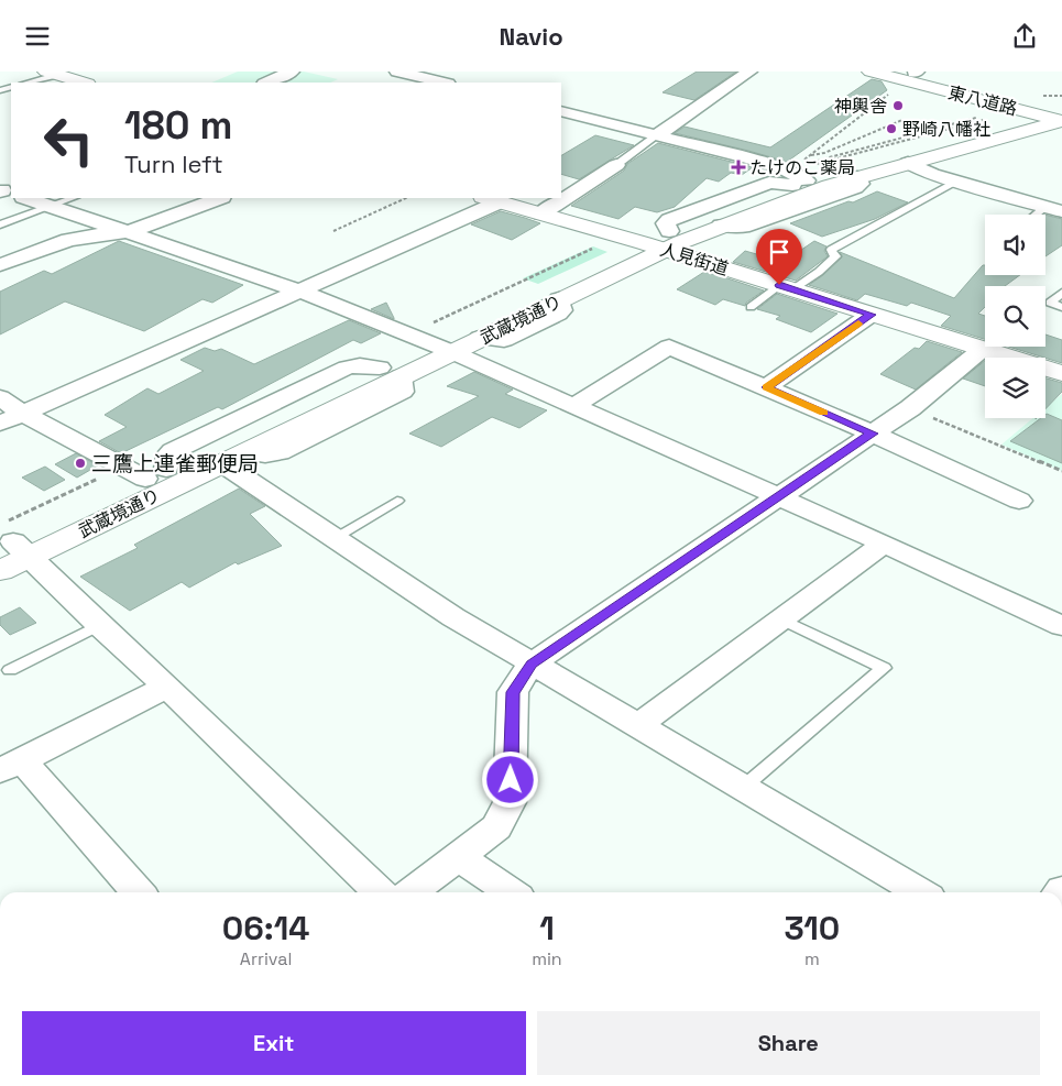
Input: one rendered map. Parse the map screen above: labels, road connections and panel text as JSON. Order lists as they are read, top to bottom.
{
  "streets": {
    "main road": ["東八道路", "人見街道", "武蔵境通り"]
  },
  "crossings": [
    ["東八道路", "武蔵境通り"],
    ["人見街道", "武蔵境通り"]
  ],
  "places": {
    "other": ["神輿舎", "野崎八幡社", "三鷹上連雀郵便局"],
    "health": ["たけのこ薬局"]
  },
  "page": {
    "header": "Navio",
    "turn": ["180 m", "Turn left"],
    "eta": [
      "06:14",
      "Arrival",
      "1",
      "min",
      "310",
      "m"
    ],
    "buttons": ["Exit", "Share"]
  }
}
